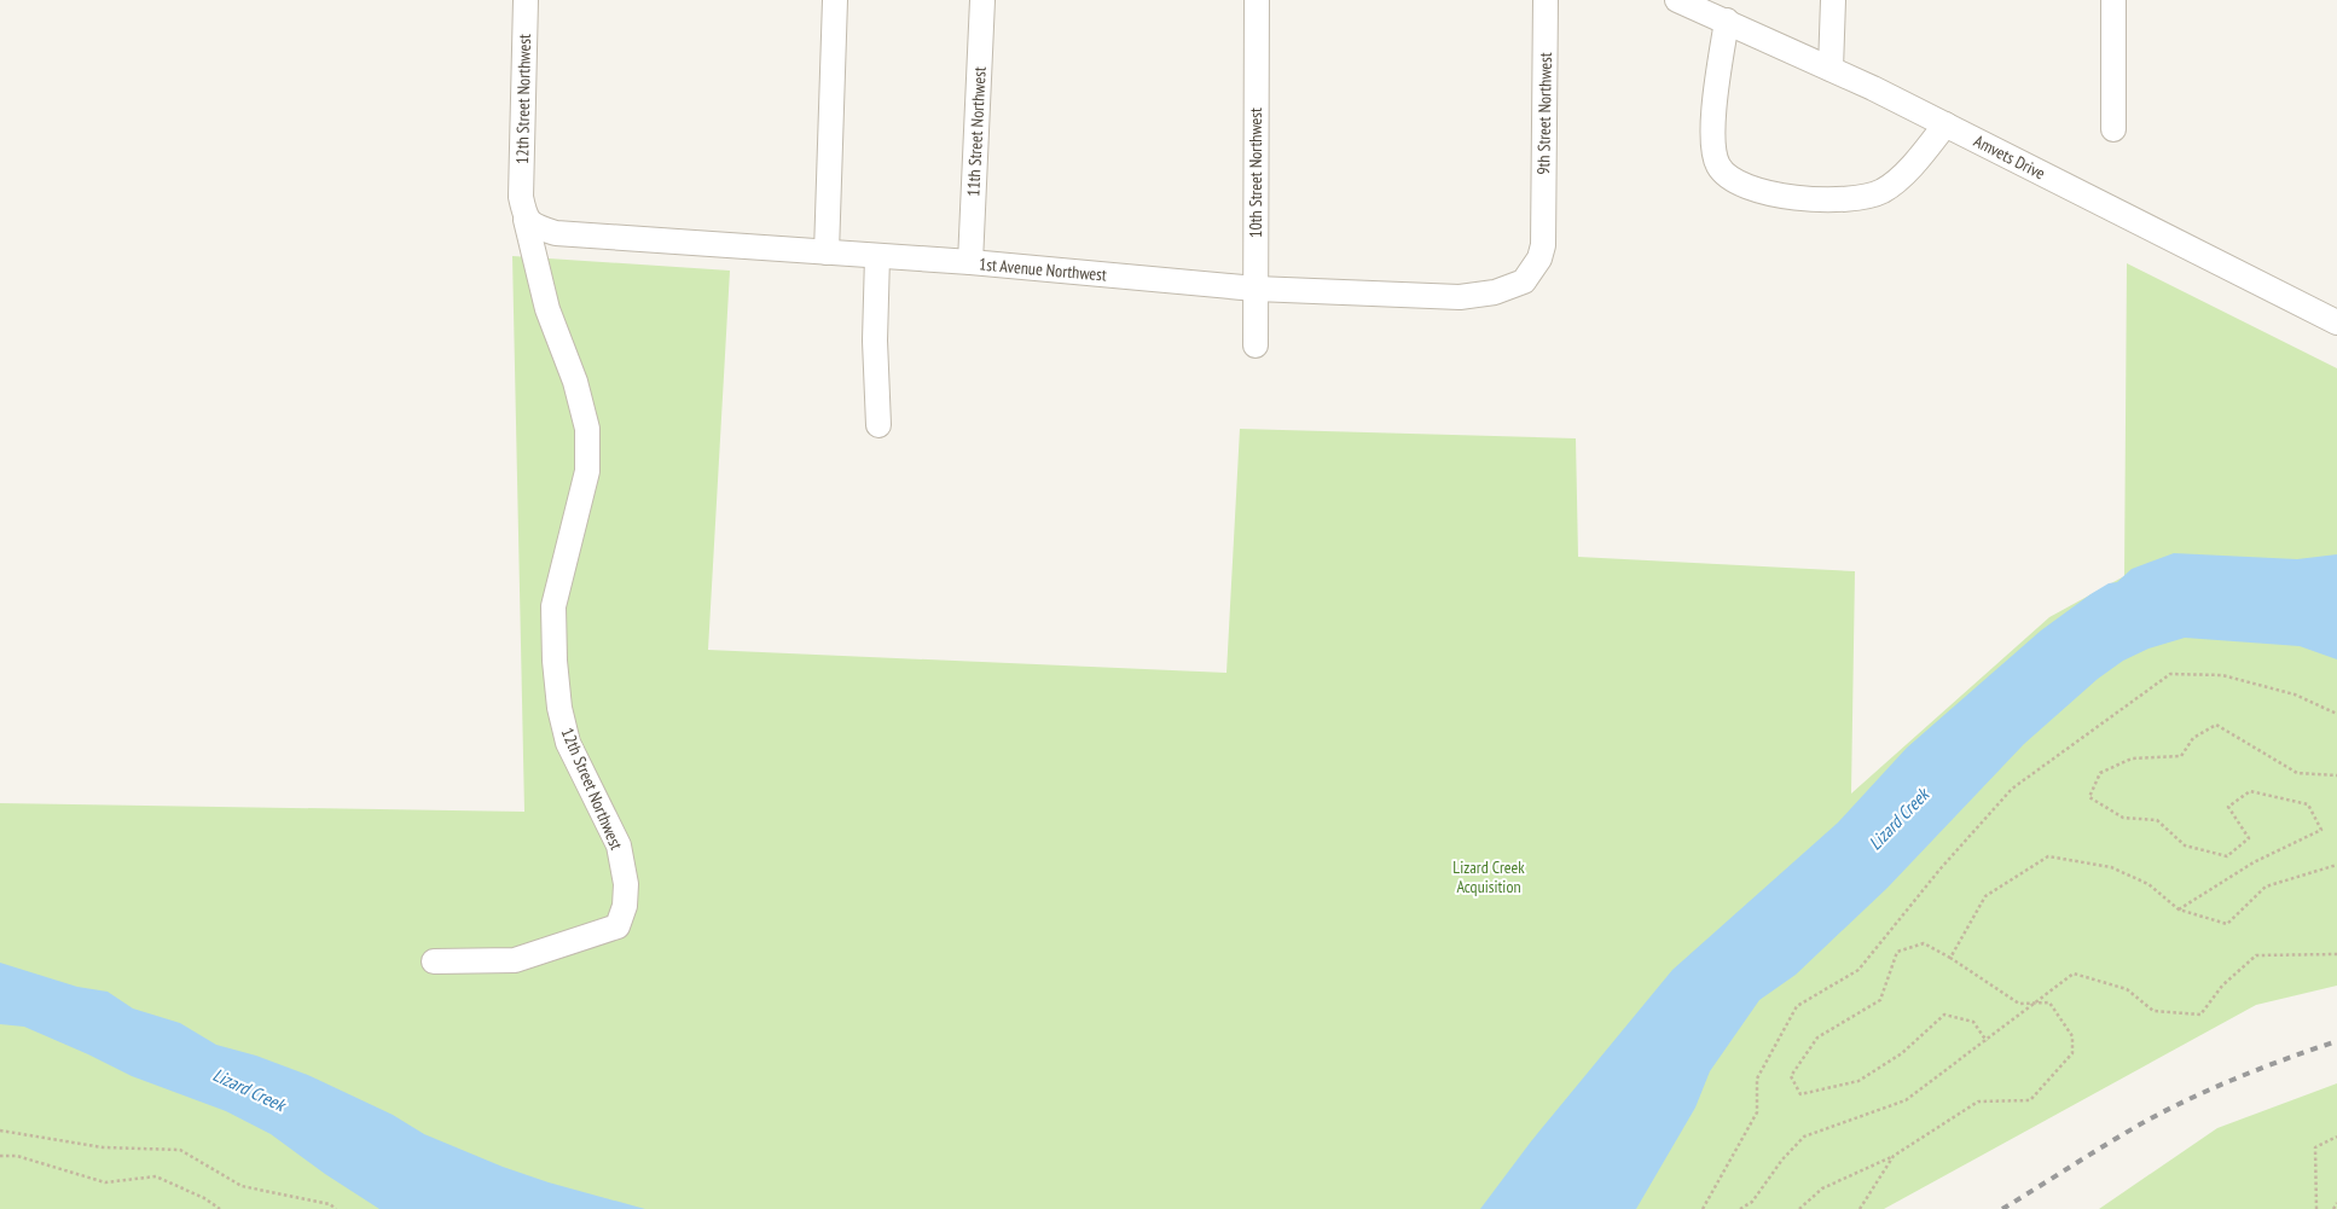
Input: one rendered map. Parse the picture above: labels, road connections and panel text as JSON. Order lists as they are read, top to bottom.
{
  "streets": {
    "street": [
      "12th Street Northwest",
      "9th Street Northwest",
      "11th Street Northwest",
      "Amvets Drive",
      "10th Street Northwest",
      "1st Avenue Northwest"
    ]
  },
  "crossings": [
    ["12th Street Northwest", "1st Avenue Northwest"],
    ["9th Street Northwest", "1st Avenue Northwest"],
    ["11th Street Northwest", "1st Avenue Northwest"],
    ["10th Street Northwest", "1st Avenue Northwest"]
  ],
  "water": ["Lizard Creek"],
  "parks": ["Lizard Creek Acquisition"]
}
